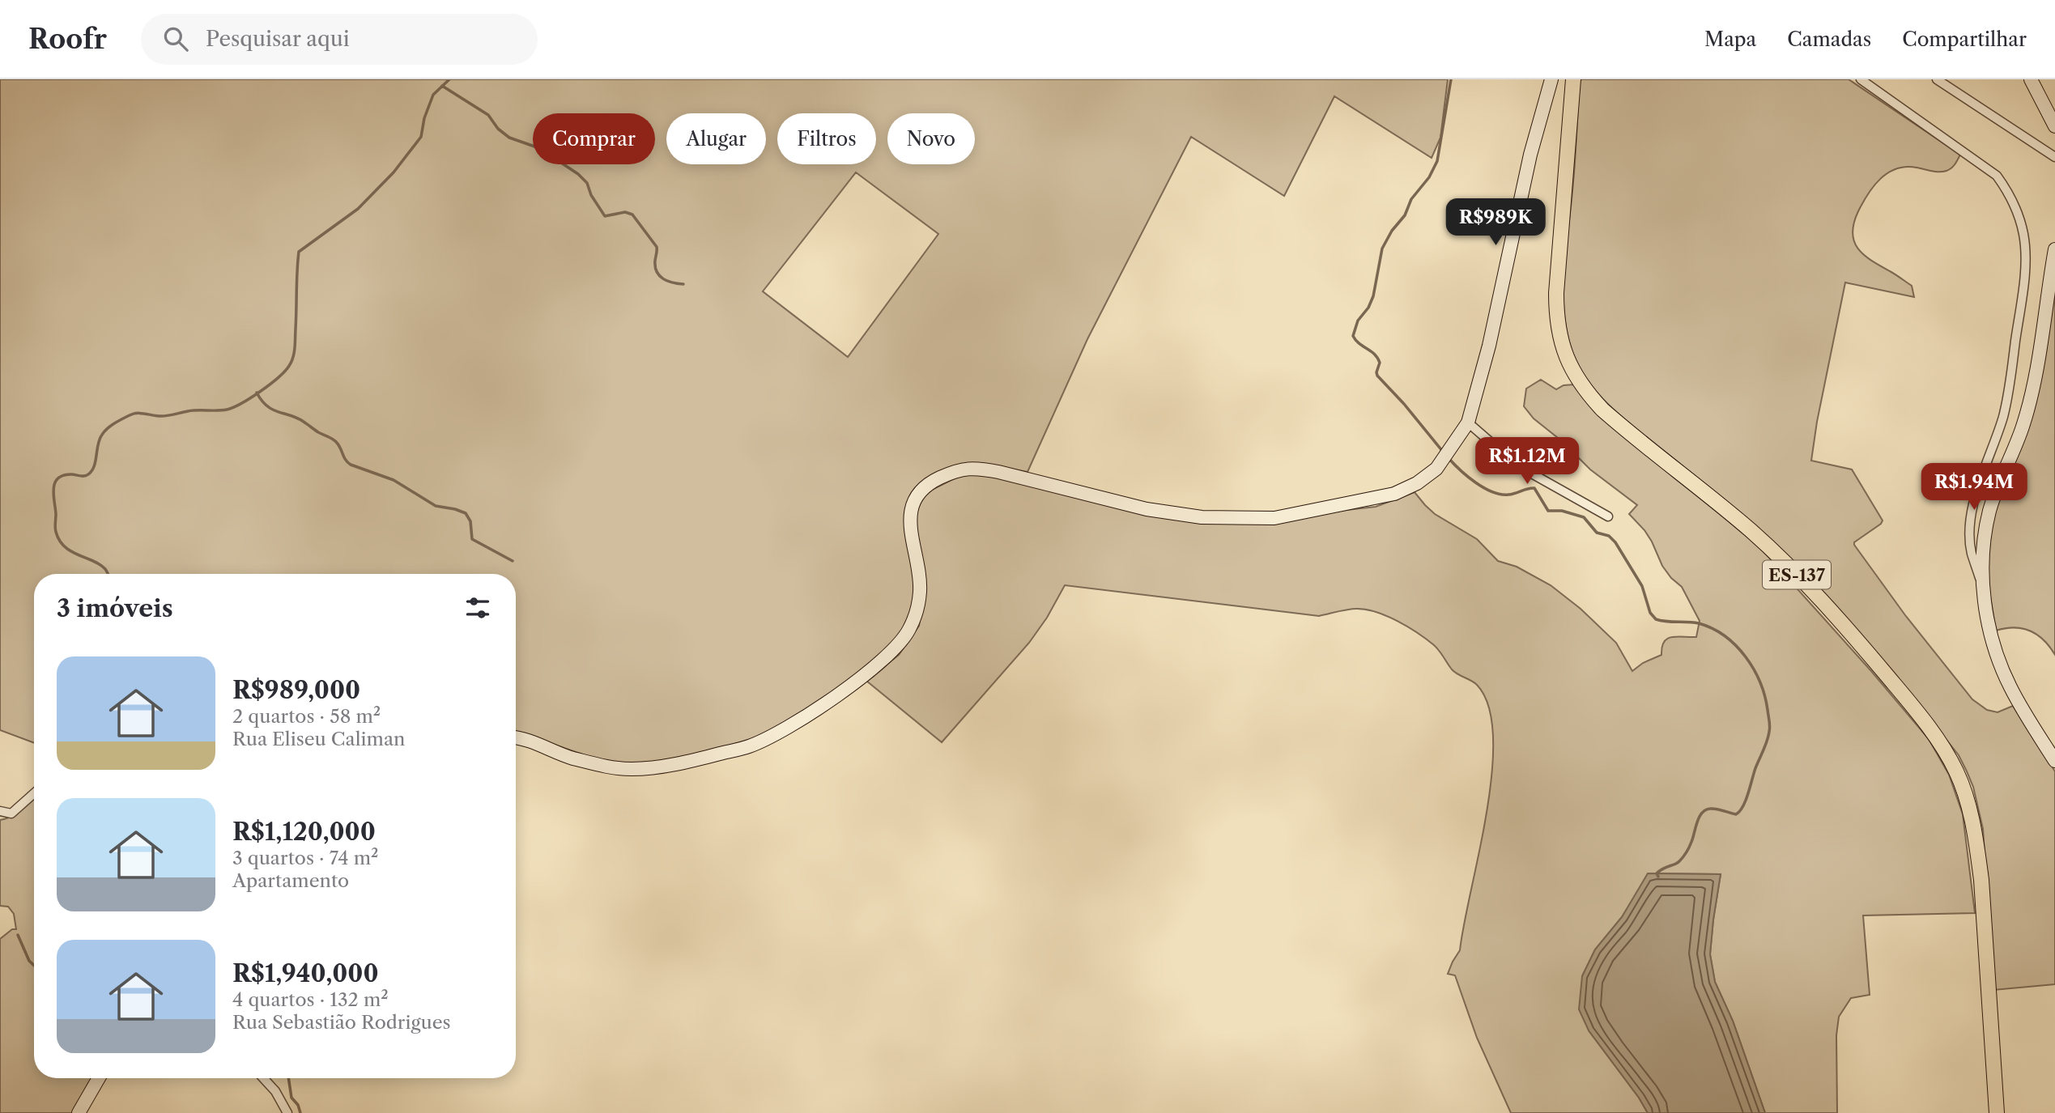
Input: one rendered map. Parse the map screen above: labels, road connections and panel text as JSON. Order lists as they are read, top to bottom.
{
  "streets": {
    "main road": ["ES-137"]
  },
  "page": {
    "header": "Roofr",
    "search": "Pesquisar aqui",
    "nav": ["Mapa", "Camadas", "Compartilhar"],
    "chip": [
      "Comprar",
      "Alugar",
      "Filtros",
      "Novo"
    ],
    "price": ["R$989K", "R$1.12M", "R$1.94M"],
    "heading": "3 imóveis",
    "list": [
      {
        "name": "R$989,000",
        "note": "2 quartos · 58 m² · Rua Eliseu Caliman"
      },
      {
        "name": "R$1,120,000",
        "note": "3 quartos · 74 m² · Apartamento"
      },
      {
        "name": "R$1,940,000",
        "note": "4 quartos · 132 m² · Rua Sebastião Rodrigues"
      }
    ]
  }
}
